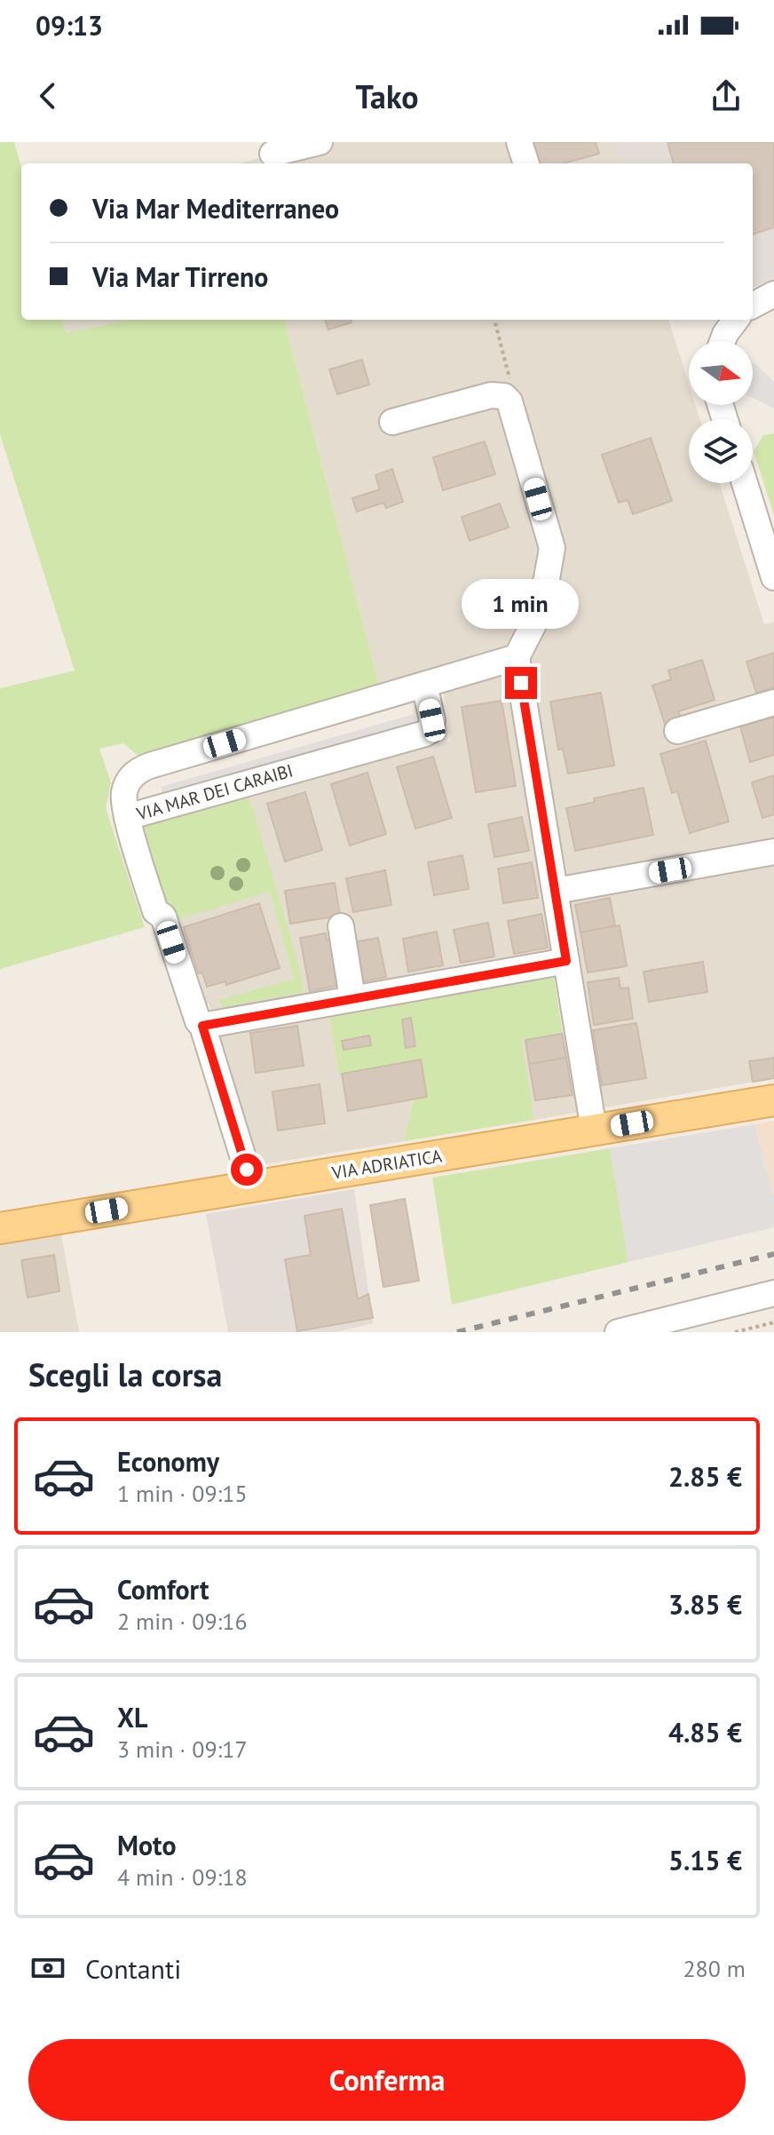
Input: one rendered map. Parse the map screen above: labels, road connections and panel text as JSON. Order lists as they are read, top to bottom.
{
  "streets": {
    "main road": ["VIA ADRIATICA"],
    "street": ["VIA MAR DEI CARAIBI"]
  },
  "north": "right",
  "page": {
    "status": "09:13",
    "header": "Tako",
    "banner": ["Via Mar Mediterraneo", "Via Mar Tirreno"],
    "bubble": "1 min",
    "heading": "Scegli la corsa",
    "list": [
      {
        "name": "Economy",
        "note": "1 min · 09:15",
        "value": "2.85 €"
      },
      {
        "name": "Comfort",
        "note": "2 min · 09:16",
        "value": "3.85 €"
      },
      {
        "name": "XL",
        "note": "3 min · 09:17",
        "value": "4.85 €"
      },
      {
        "name": "Moto",
        "note": "4 min · 09:18",
        "value": "5.15 €"
      }
    ],
    "pay": ["Contanti", "280 m"],
    "buttons": "Conferma"
  }
}
